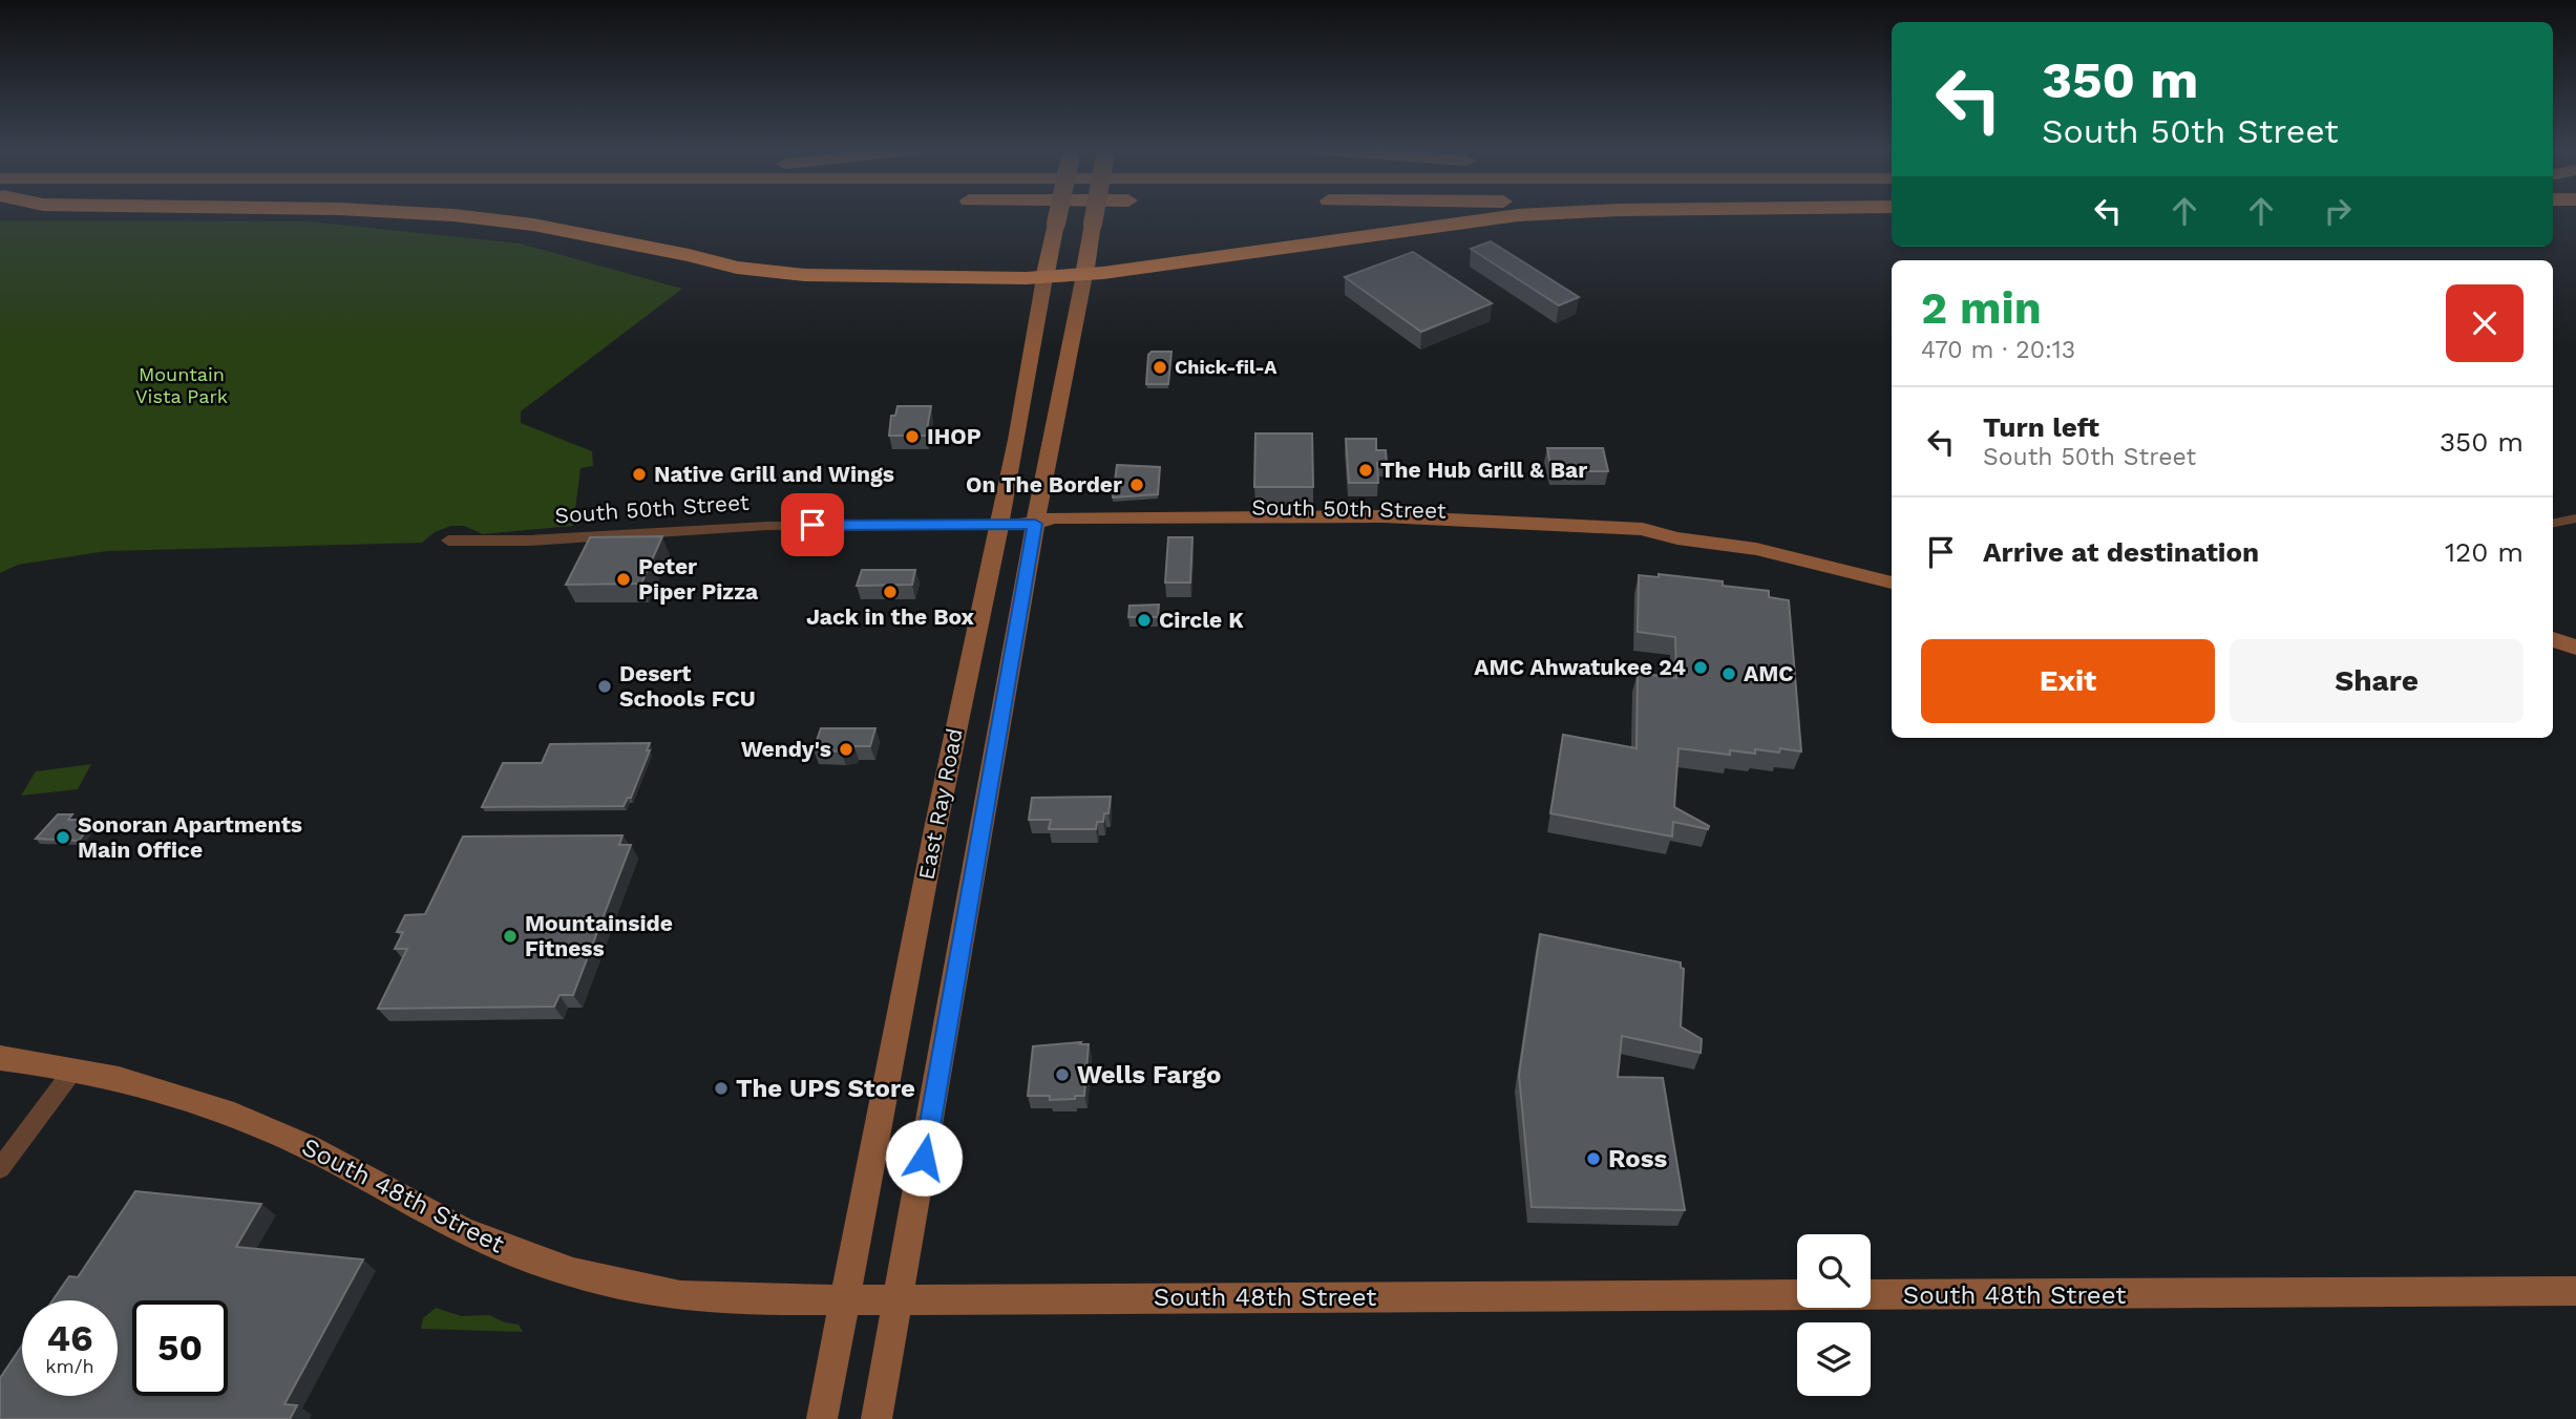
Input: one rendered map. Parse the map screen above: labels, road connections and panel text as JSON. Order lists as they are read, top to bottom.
{
  "streets": {
    "main road": ["South 50th Street", "East Ray Road", "South 48th Street"]
  },
  "crossings": [
    ["South 50th Street", "East Ray Road"],
    ["East Ray Road", "South 48th Street"]
  ],
  "parks": ["Mountain Vista Park"],
  "places": [
    "Chick-fil-A",
    "IHOP",
    "The Hub Grill & Bar",
    "Native Grill and Wings",
    "On The Border",
    "Peter Piper Pizza",
    "Jack in the Box",
    "Circle K",
    "AMC Ahwatukee 24",
    "AMC",
    "Desert Schools FCU",
    "Wendy's",
    "Sonoran Apartments Main Office",
    "Mountainside Fitness",
    "Wells Fargo",
    "The UPS Store",
    "Ross"
  ],
  "page": {
    "turn": ["350 m", "South 50th Street"],
    "heading": ["2 min", "470 m · 20:13"],
    "list": [
      {
        "name": "Turn left",
        "note": "South 50th Street",
        "value": "350 m"
      },
      {
        "name": "Arrive at destination",
        "value": "120 m"
      }
    ],
    "buttons": ["Exit", "Share"],
    "speed": "46 km/h",
    "limit": "50"
  }
}
